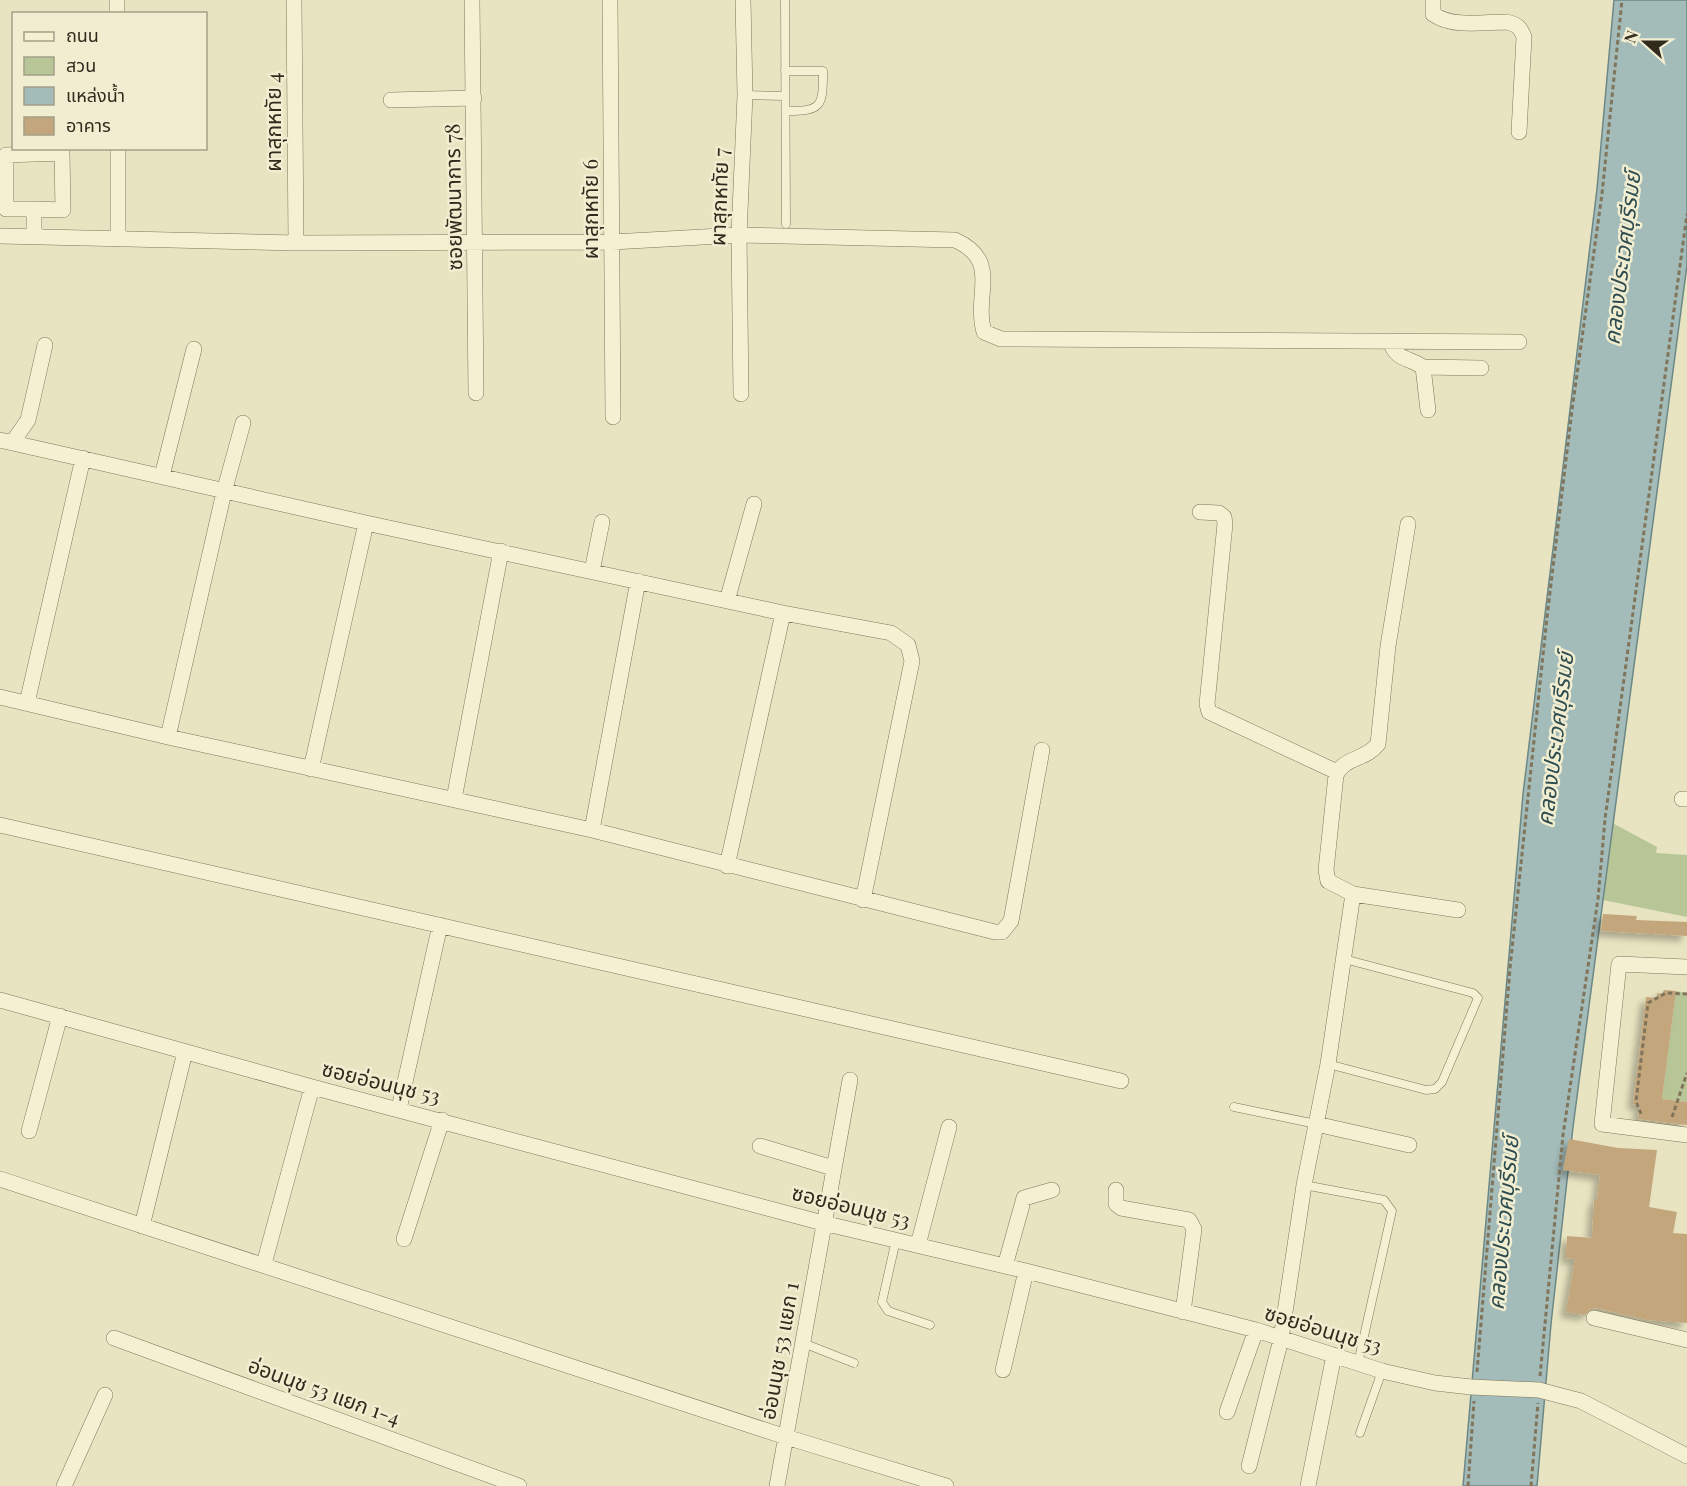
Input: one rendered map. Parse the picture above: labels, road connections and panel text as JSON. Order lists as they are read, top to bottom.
{
  "streets": {
    "street": [
      "ผาสุกหทัย 4",
      "ซอยพัฒนาการ 78",
      "ผาสุกหทัย 7",
      "ผาสุกหทัย 6",
      "ซอยอ่อนนุช 53",
      "อ่อนนุช 53 แยก 1",
      "อ่อนนุช 53 แยก 1-4"
    ]
  },
  "crossings": [
    ["ซอยอ่อนนุช 53", "อ่อนนุช 53 แยก 1"]
  ],
  "water": ["คลองประเวศบุรีรมย์"],
  "legend": [
    "ถนน",
    "สวน",
    "แหล่งน้ำ",
    "อาคาร"
  ],
  "north": "left"
}
